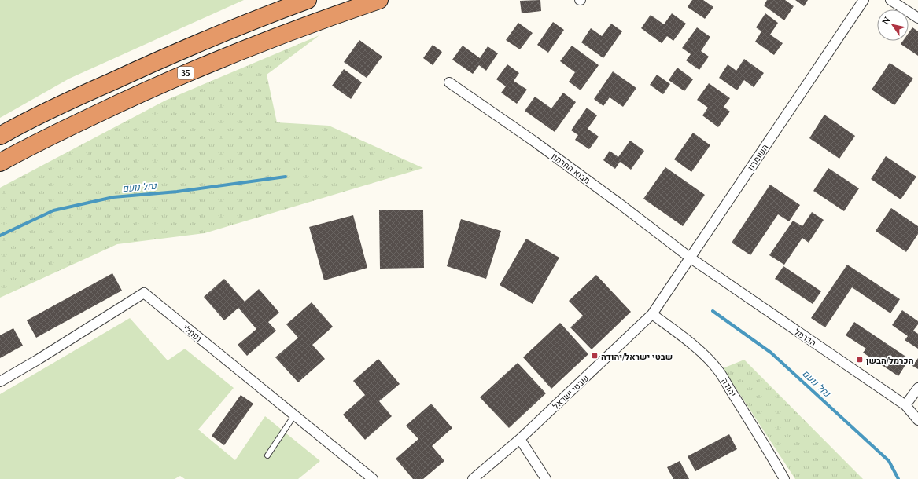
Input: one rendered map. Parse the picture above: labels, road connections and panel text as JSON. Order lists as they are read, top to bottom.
{
  "streets": {
    "highway": ["35"],
    "street": [
      "השומרון",
      "מבוא החרמון",
      "נפתלי",
      "הכרמל",
      "יהודה",
      "שבטי ישראל"
    ]
  },
  "crossings": [
    ["השומרון", "מבוא החרמון"],
    ["השומרון", "הכרמל"],
    ["השומרון", "יהודה"],
    ["השומרון", "שבטי ישראל"],
    ["מבוא החרמון", "הכרמל"],
    ["יהודה", "שבטי ישראל"]
  ],
  "water": ["נחל נועם"],
  "places": {
    "transit": ["שבטי ישראל/יהודה", "הכרמל/הבשן"]
  },
  "north": "top left"
}
